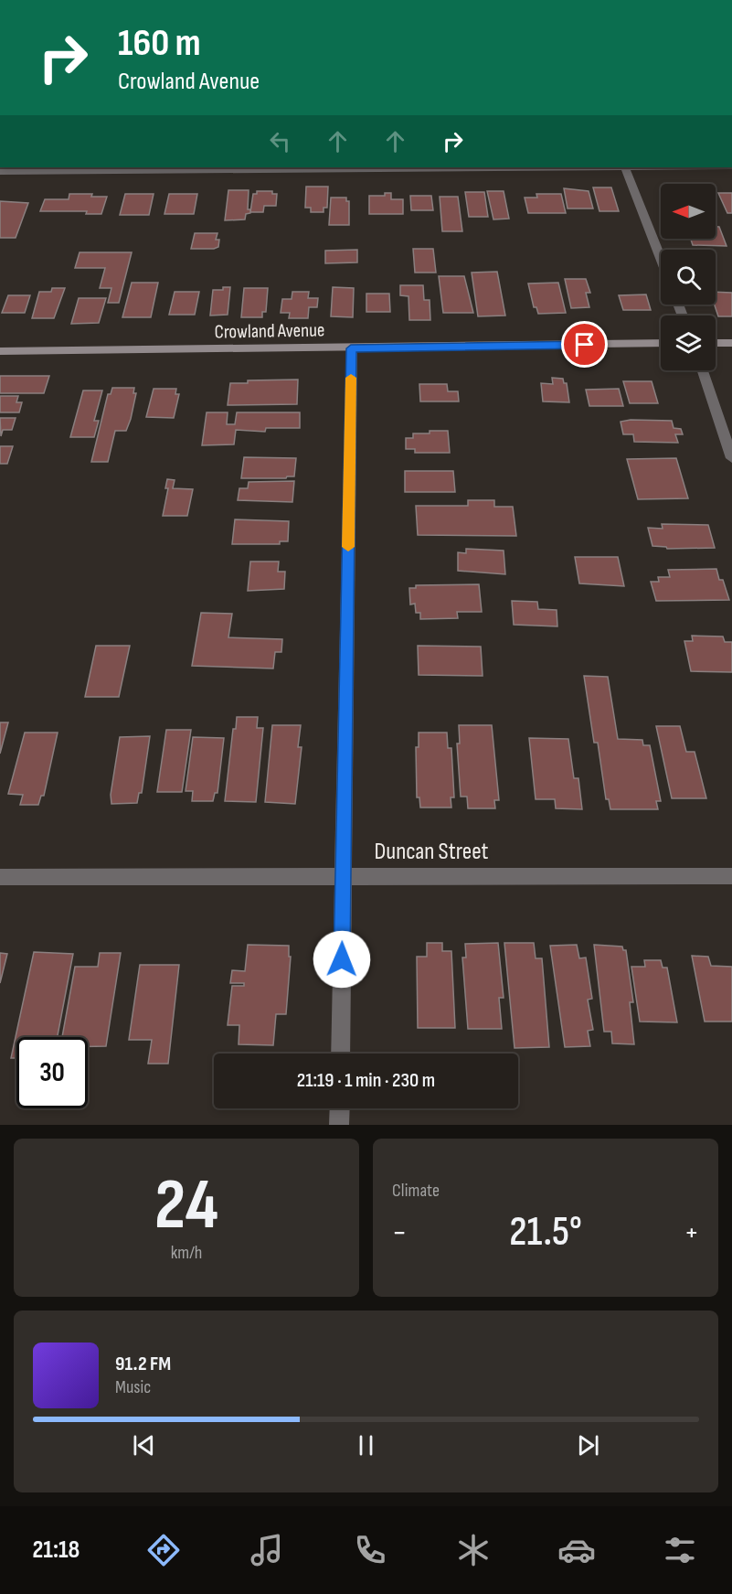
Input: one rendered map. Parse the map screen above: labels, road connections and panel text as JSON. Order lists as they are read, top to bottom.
{
  "streets": {
    "main road": ["Crowland Avenue"],
    "street": ["Duncan Street"]
  },
  "north": "left",
  "page": {
    "turn": ["160 m", "Crowland Avenue"],
    "limit": "30",
    "trip": "21:19 · 1 min · 230 m",
    "tile": [
      ["24", "km/h"],
      "Climate"
    ],
    "heat": ["−", "21.5°", "+"],
    "song": ["91.2 FM", "Music"],
    "tabs": "21:18"
  }
}
